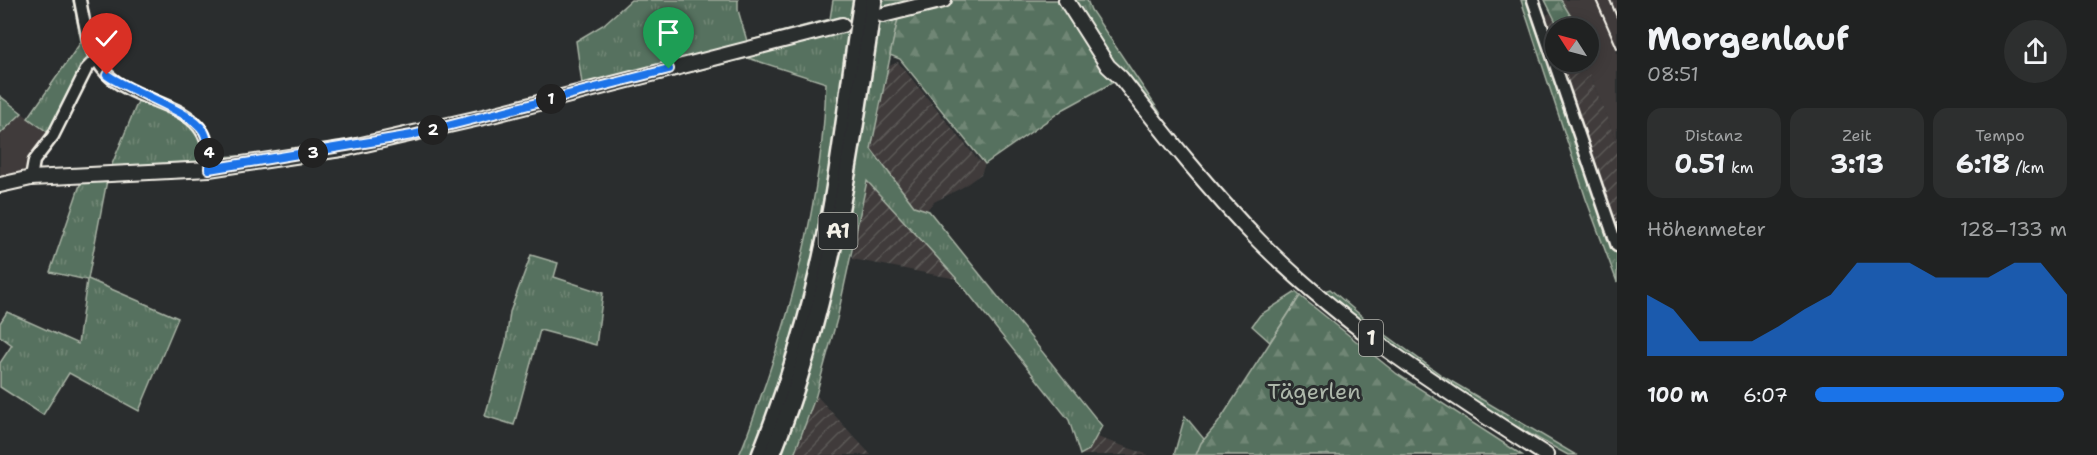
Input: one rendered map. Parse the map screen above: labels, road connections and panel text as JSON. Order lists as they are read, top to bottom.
{
  "streets": {
    "highway": ["A1"],
    "main road": ["1"]
  },
  "parks": ["Tägerlen"],
  "north": "top left",
  "page": {
    "heading": ["Morgenlauf", "08:51"],
    "pins": [
      "1",
      "2",
      "3",
      "4"
    ],
    "stats": [
      ["Distanz", "0.51 km"],
      ["Zeit", "3:13"],
      ["Tempo", "6:18 /km"]
    ],
    "chart": ["Höhenmeter", "128–133 m"],
    "list": [
      {
        "name": "100 m",
        "note": "6:07"
      }
    ]
  }
}
